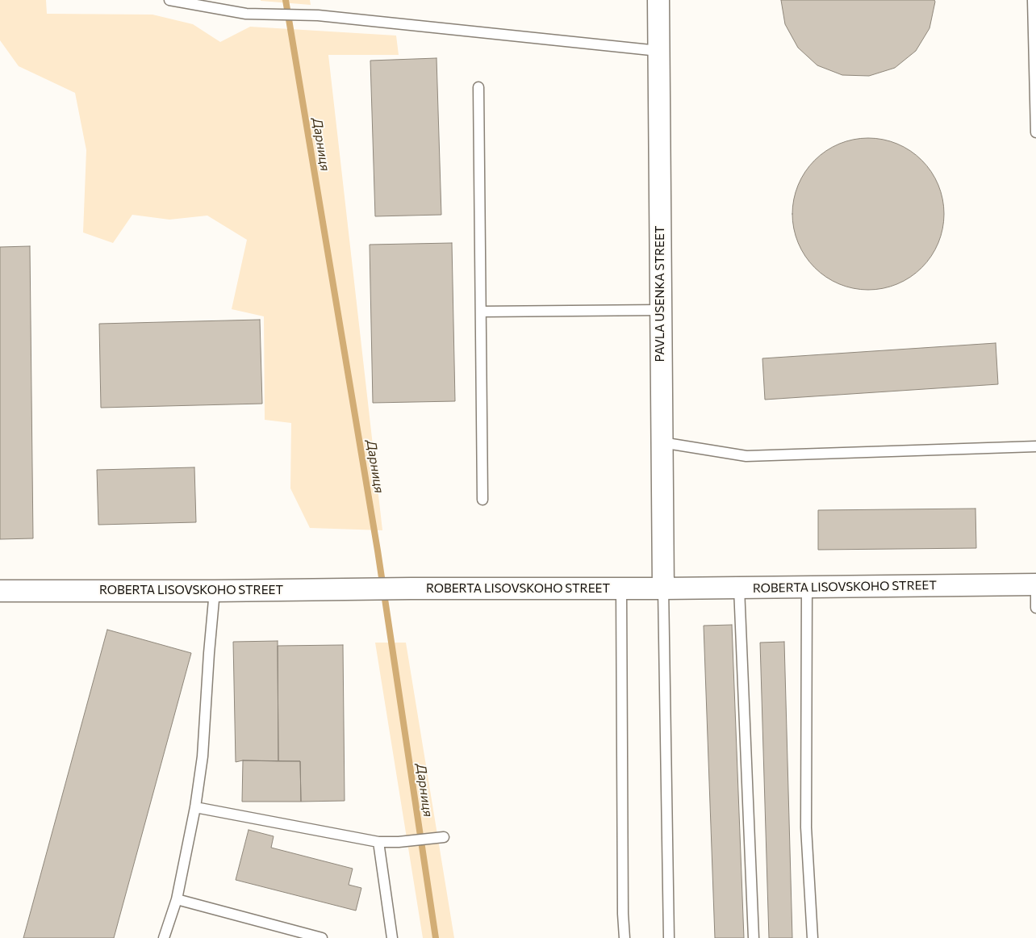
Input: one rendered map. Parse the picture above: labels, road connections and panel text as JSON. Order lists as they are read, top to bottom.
{
  "streets": {
    "street": ["PAVLA USENKA STREET", "ROBERTA LISOVSKOHO STREET"]
  },
  "crossings": [
    ["PAVLA USENKA STREET", "ROBERTA LISOVSKOHO STREET"]
  ],
  "water": ["Дарниця"]
}
